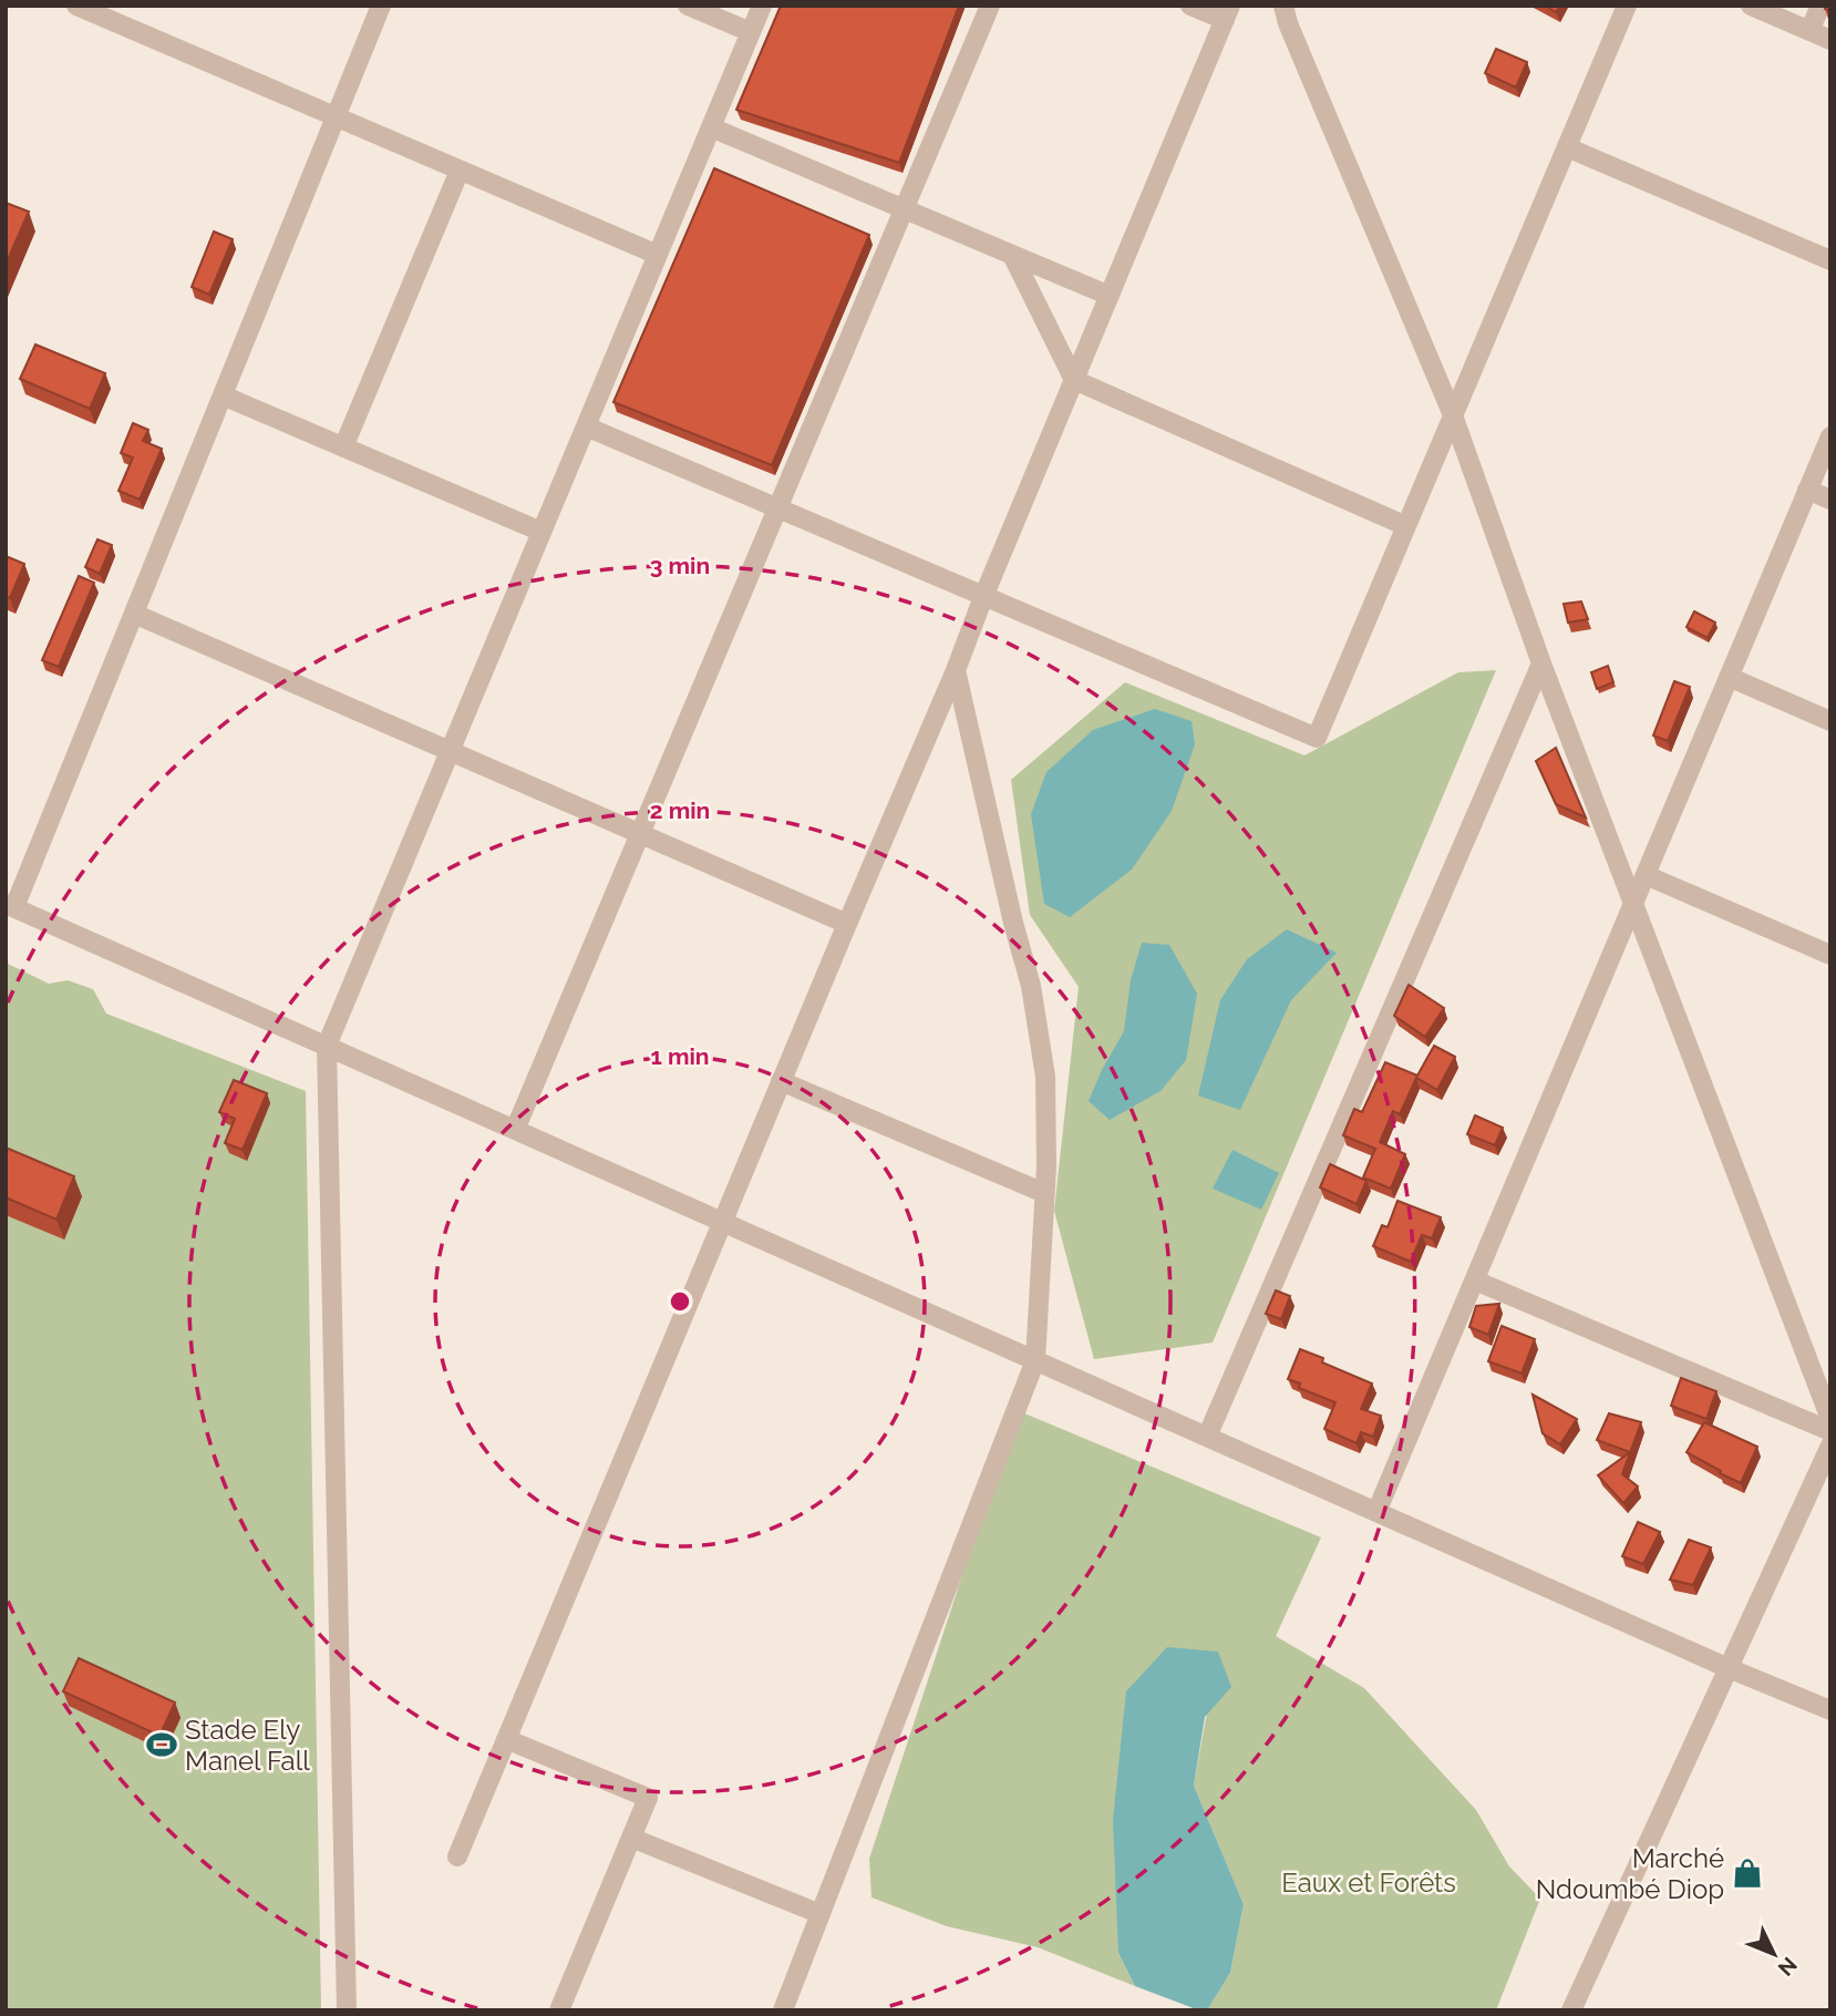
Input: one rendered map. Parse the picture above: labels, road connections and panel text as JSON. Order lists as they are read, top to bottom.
{
  "parks": ["Eaux et Forêts"],
  "places": {
    "sports": ["Stade Ely Manel Fall"],
    "shop": ["Marché Ndoumbé Diop"]
  },
  "north": "bottom right",
  "rings": ["3 min", "2 min", "1 min"]
}
